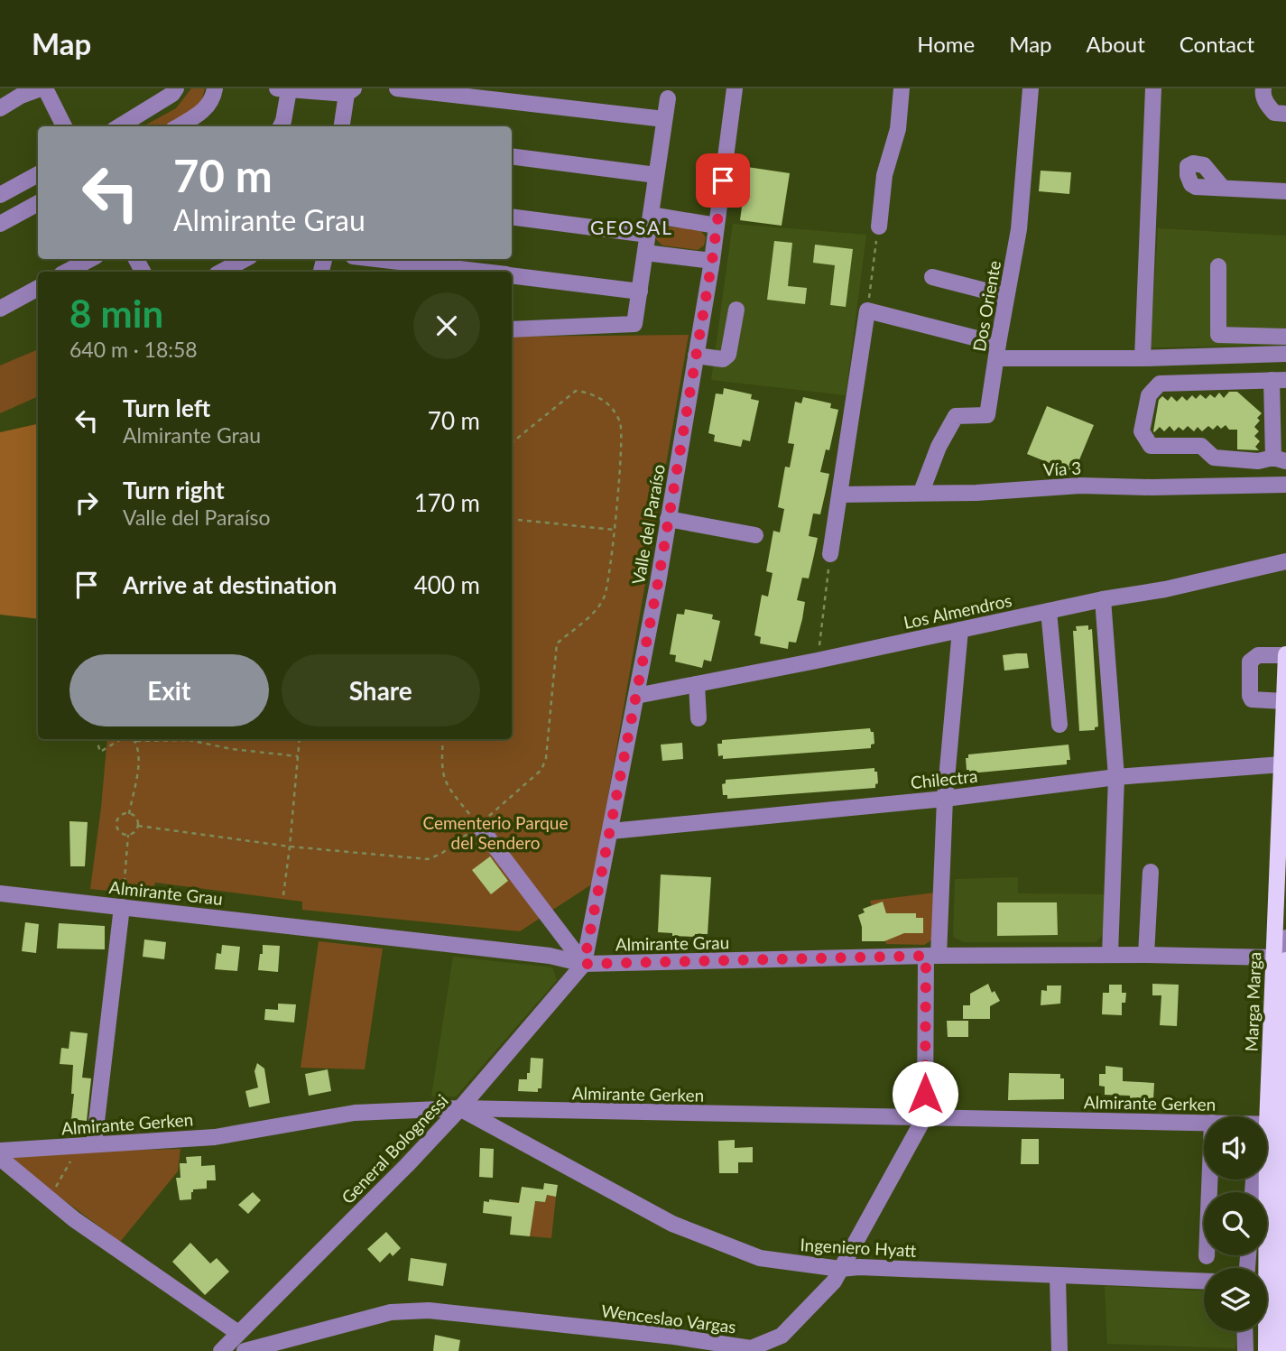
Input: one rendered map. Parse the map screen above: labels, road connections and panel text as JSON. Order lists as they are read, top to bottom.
{
  "streets": {
    "main road": ["Marga Marga"],
    "street": [
      "Dos Oriente",
      "Vía 3",
      "Valle del Paraíso",
      "Los Almendros",
      "Chilectra",
      "Almirante Grau",
      "Almirante Gerken",
      "General Bolognessi",
      "Ingeniero Hyatt",
      "Wenceslao Vargas"
    ]
  },
  "crossings": [
    ["Dos Oriente", "Vía 3"],
    ["Valle del Paraíso", "Los Almendros"],
    ["Valle del Paraíso", "Chilectra"],
    ["Valle del Paraíso", "Almirante Grau"],
    ["Valle del Paraíso", "General Bolognessi"],
    ["Los Almendros", "Wenceslao Vargas"],
    ["Chilectra", "Marga Marga"],
    ["Chilectra", "Wenceslao Vargas"],
    ["Almirante Grau", "Marga Marga"],
    ["Almirante Grau", "General Bolognessi"],
    ["Almirante Grau", "Wenceslao Vargas"],
    ["Almirante Gerken", "General Bolognessi"],
    ["Almirante Gerken", "Ingeniero Hyatt"],
    ["Almirante Gerken", "Wenceslao Vargas"],
    ["General Bolognessi", "Ingeniero Hyatt"],
    ["Ingeniero Hyatt", "Wenceslao Vargas"]
  ],
  "districts": ["GEOSAL"],
  "parks": ["Cementerio Parque del Sendero"],
  "page": {
    "header": "Map",
    "nav": [
      "Home",
      "Map",
      "About",
      "Contact"
    ],
    "turn": ["70 m", "Almirante Grau"],
    "heading": ["8 min", "640 m · 18:58"],
    "list": [
      {
        "name": "Turn left",
        "note": "Almirante Grau",
        "value": "70 m"
      },
      {
        "name": "Turn right",
        "note": "Valle del Paraíso",
        "value": "170 m"
      },
      {
        "name": "Arrive at destination",
        "value": "400 m"
      }
    ],
    "buttons": ["Exit", "Share"]
  }
}
